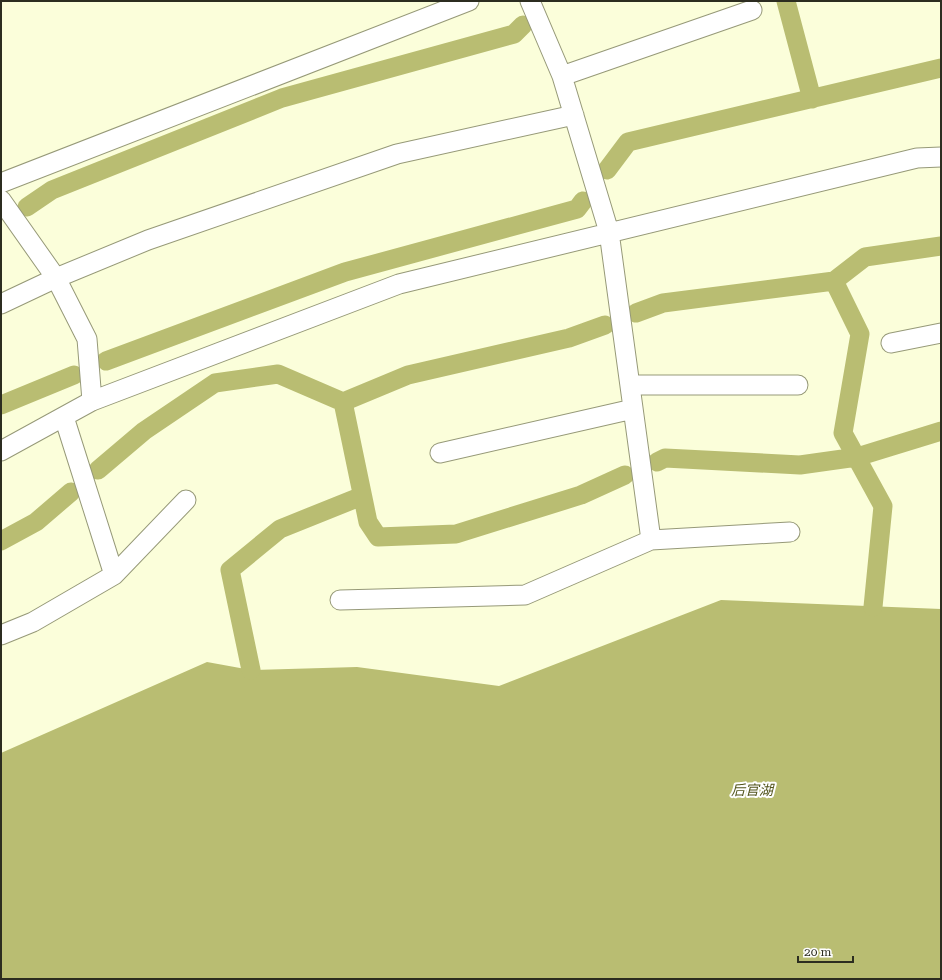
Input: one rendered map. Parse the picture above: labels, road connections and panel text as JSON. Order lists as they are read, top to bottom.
{
  "water": ["后官湖"],
  "scale_bar": "20 m"
}
